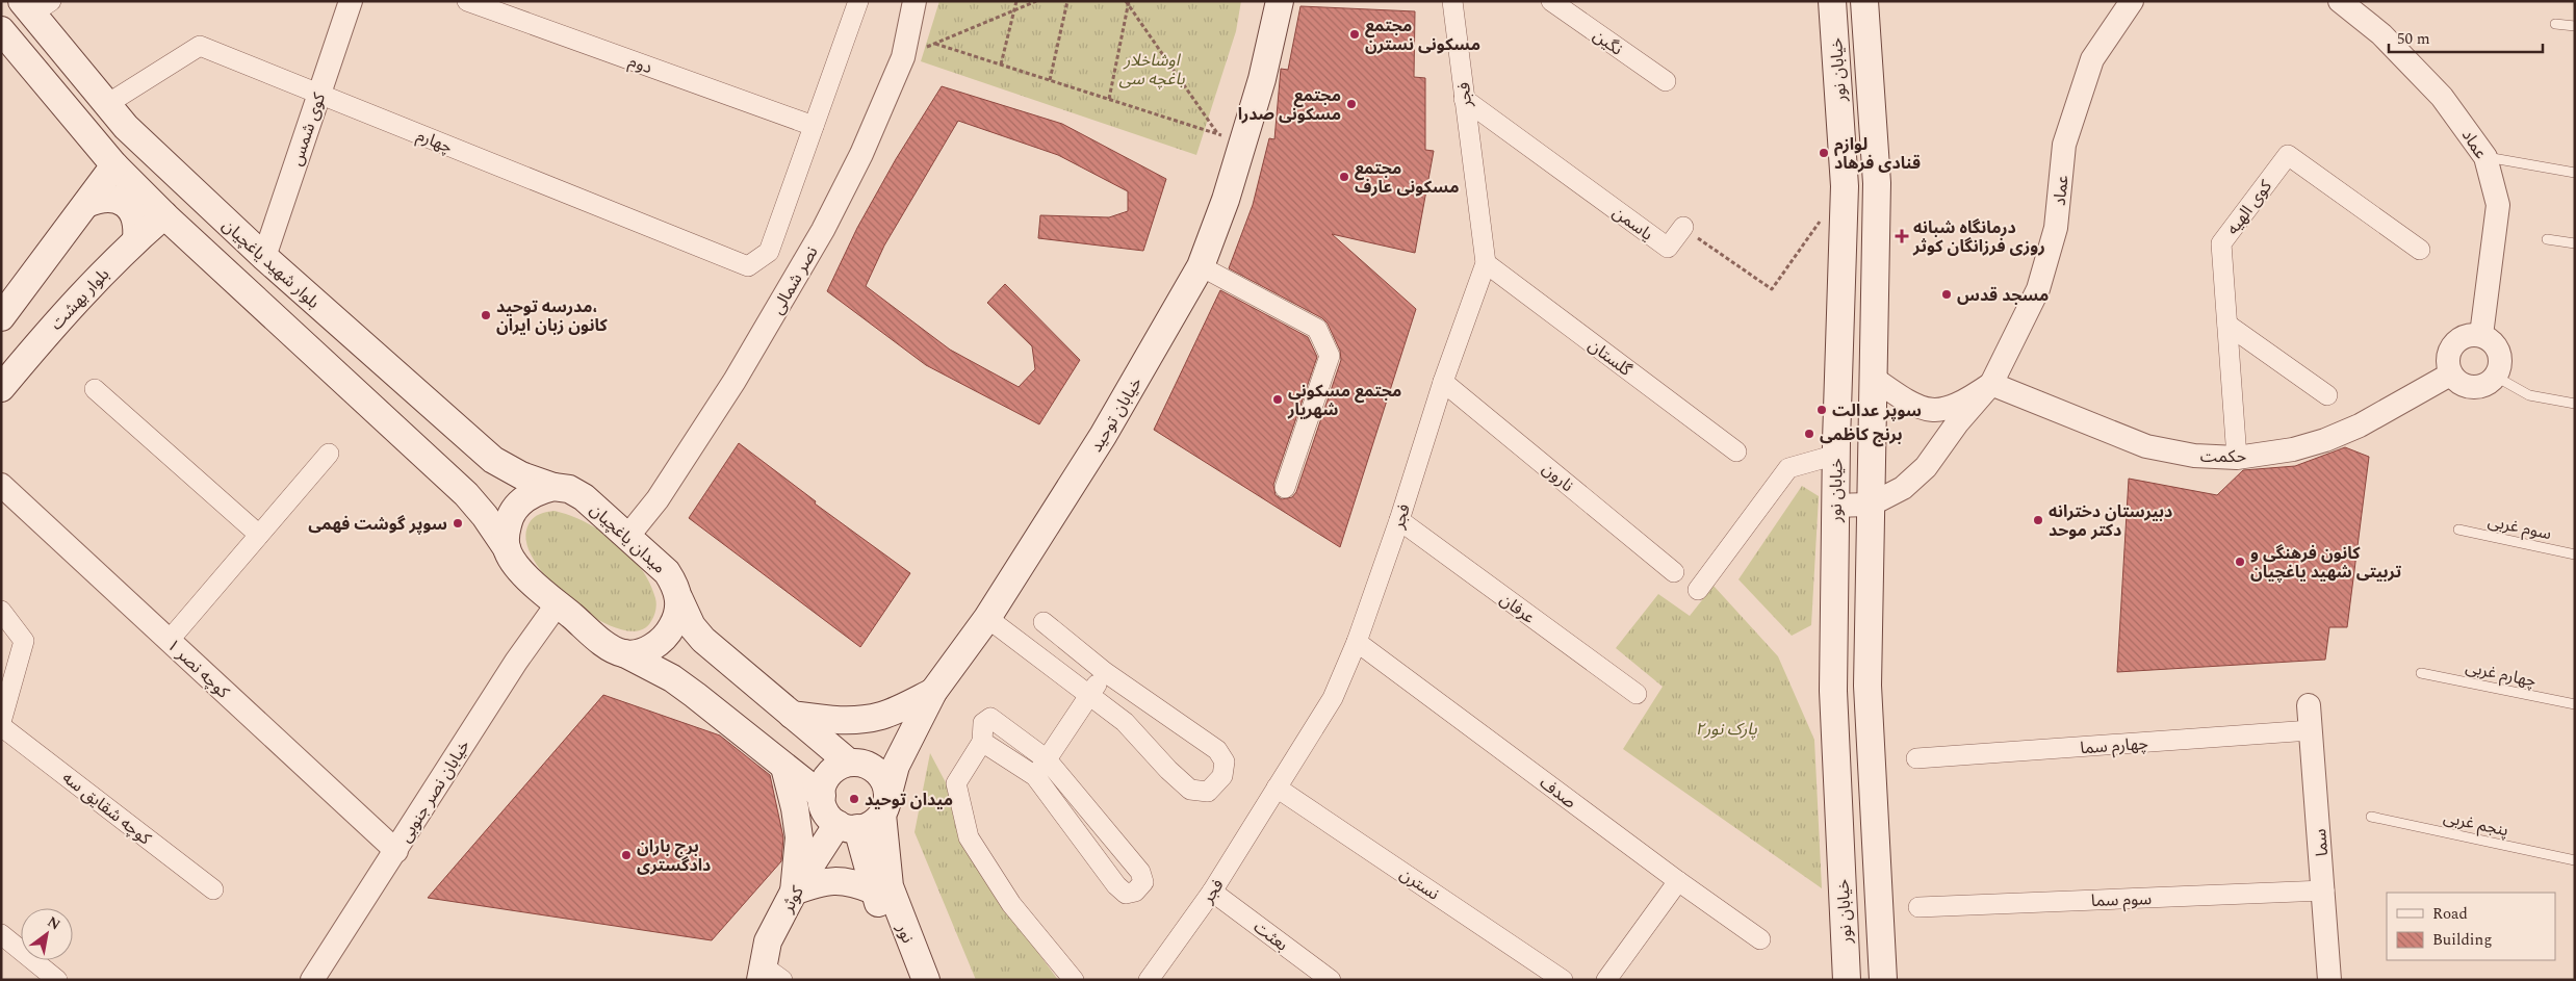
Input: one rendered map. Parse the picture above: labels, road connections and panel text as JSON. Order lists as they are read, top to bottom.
{
  "streets": {
    "main road": [
      "خیابان نور",
      "بلوار شهید یاغچیان",
      "بلوار بهشت",
      "خیابان توحید",
      "میدان یاغچیان",
      "کوثر",
      "نور"
    ],
    "street": [
      "نگین",
      "دوم",
      "فجر",
      "کوی شمس",
      "چهارم",
      "عماد",
      "کوی الهیه",
      "یاسمن",
      "نصر شمالی",
      "گلستان",
      "حکمت",
      "نارون",
      "عرفان",
      "کوچه نصر ۱",
      "چهارم سما",
      "خیابان نصر جنوبی",
      "صدف",
      "کوچه شقایق سه",
      "سما",
      "نسترن",
      "سوم سما",
      "بعثت"
    ],
    "lane": ["سوم غربی", "چهارم غربی", "پنجم غربی"]
  },
  "crossings": [
    ["دوم", "چهارم"],
    ["فجر", "یاسمن"],
    ["فجر", "گلستان"],
    ["فجر", "نارون"],
    ["فجر", "عرفان"],
    ["فجر", "صدف"],
    ["فجر", "نسترن"],
    ["فجر", "بعثت"],
    ["کوی شمس", "چهارم"],
    ["کوی شمس", "بلوار شهید یاغچیان"],
    ["چهارم", "بلوار شهید یاغچیان"],
    ["عماد", "حکمت"],
    ["کوی الهیه", "حکمت"],
    ["بلوار شهید یاغچیان", "میدان یاغچیان"],
    ["نصر شمالی", "میدان یاغچیان"],
    ["خیابان توحید", "میدان یاغچیان"],
    ["خیابان توحید", "کوثر"],
    ["میدان یاغچیان", "کوثر"],
    ["کوچه نصر ۱", "خیابان نصر جنوبی"],
    ["چهارم سما", "سما"],
    ["سما", "سوم سما"]
  ],
  "parks": ["اوشاخلار باغچه سی", "پارک نور۲"],
  "places": {
    "other": [
      "مجتمع مسکونی نسترن",
      "مجتمع مسکونی صدرا",
      "لوازم قنادی فرهاد",
      "مجتمع مسکونی عارف",
      "مسجد قدس",
      "مدرسه توحید، کانون زبان ایران",
      "مجتمع مسکونی شهریار",
      "سوپر عدالت",
      "برنج کاظمی",
      "دبیرستان دخترانه دکتر موحد",
      "سوپر گوشت فهمی",
      "کانون فرهنگی و تربیتی شهید یاغچیان",
      "میدان توحید",
      "برج باران دادگستری"
    ],
    "health": ["درمانگاه شبانه روزی فرزانگان کوثر"]
  },
  "legend": ["Road", "Building"],
  "scale_bar": "50 m",
  "north": "top right"
}
